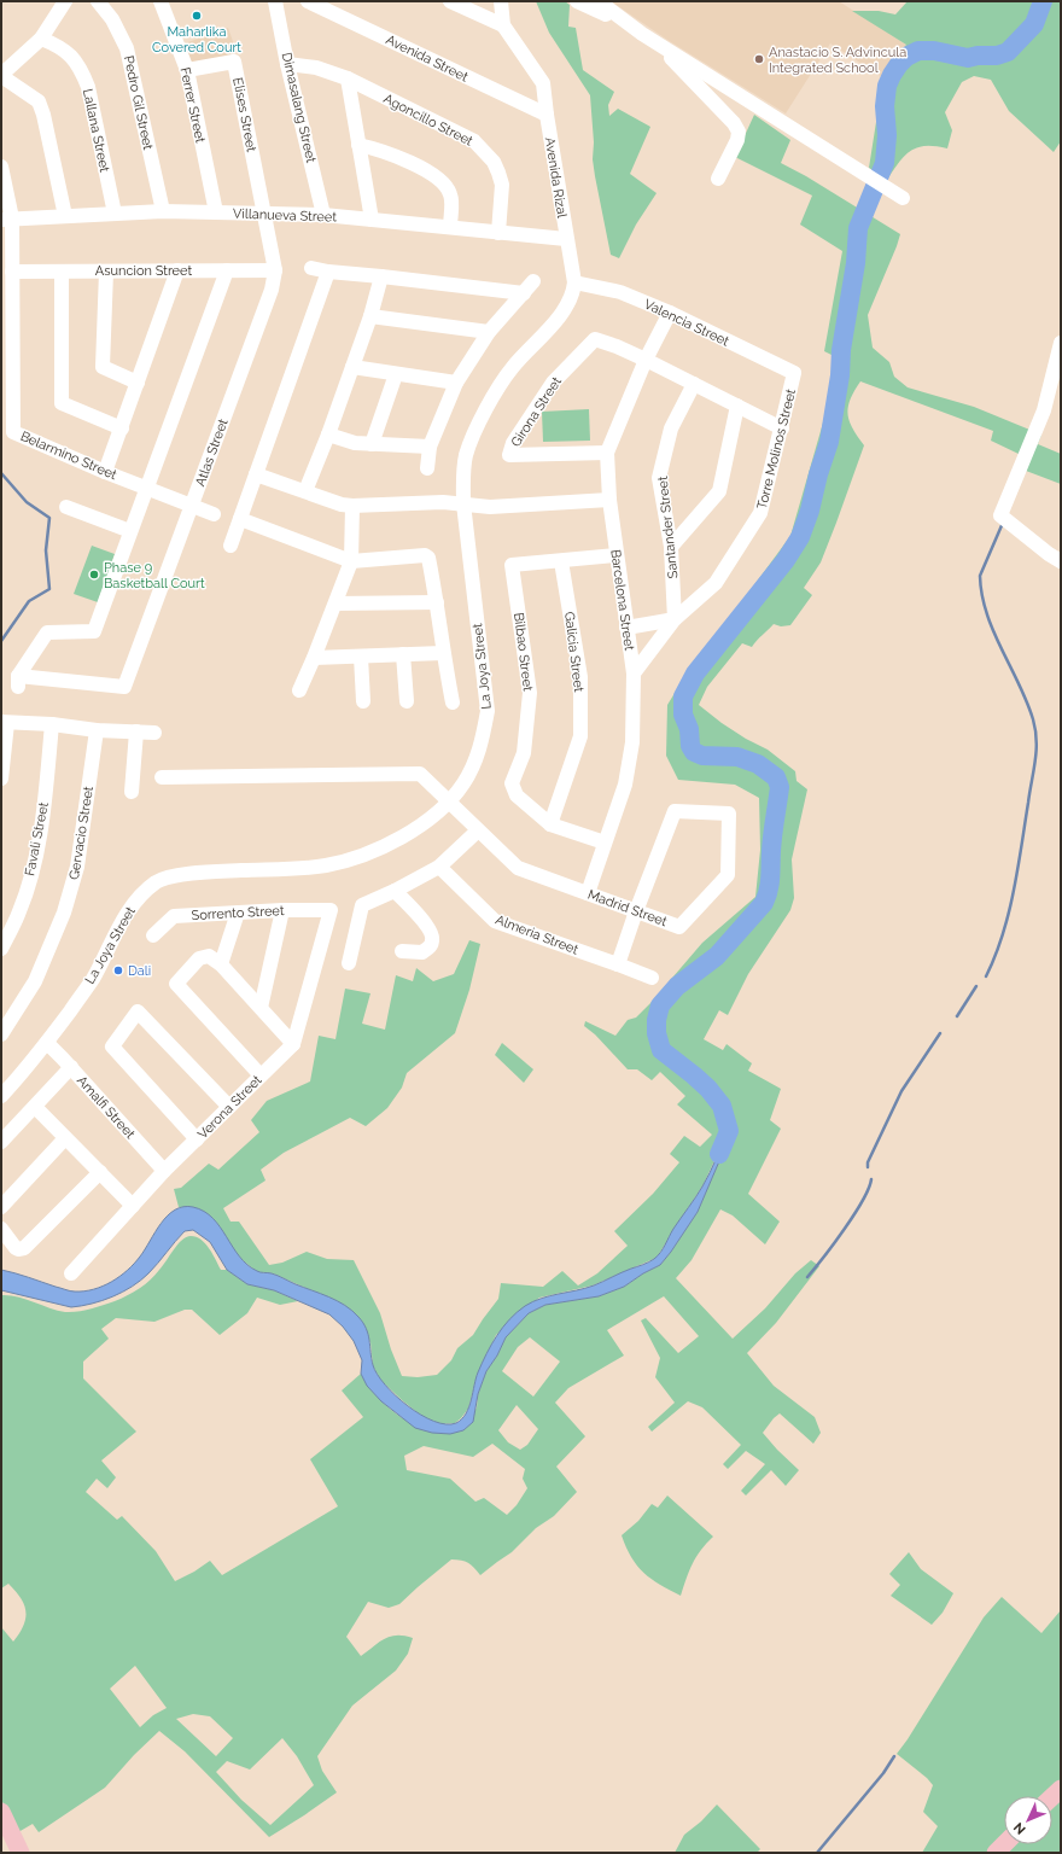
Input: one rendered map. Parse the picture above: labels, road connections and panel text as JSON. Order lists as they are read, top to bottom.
{
  "streets": {
    "street": [
      "Avenida Street",
      "Pedro Gil Street",
      "Ferrer Street",
      "Dimasalang Street",
      "Elises Street",
      "Agoncillo Street",
      "Lallana Street",
      "Avenida Rizal",
      "Villanueva Street",
      "Asuncion Street",
      "Valencia Street",
      "Girona Street",
      "Torre Molinos Street",
      "Atlas Street",
      "Belarmino Street",
      "Santander Street",
      "Barcelona Street",
      "Bilbao Street",
      "Galicia Street",
      "La Joya Street",
      "Gervacio Street",
      "Favali Street",
      "Madrid Street",
      "Sorrento Street",
      "Almeria Street",
      "Amalfi Street",
      "Verona Street"
    ]
  },
  "crossings": [
    ["Avenida Street", "Avenida Rizal"],
    ["Pedro Gil Street", "Villanueva Street"],
    ["Ferrer Street", "Elises Street"],
    ["Ferrer Street", "Villanueva Street"],
    ["Dimasalang Street", "Agoncillo Street"],
    ["Dimasalang Street", "Villanueva Street"],
    ["Elises Street", "Villanueva Street"],
    ["Elises Street", "Atlas Street"],
    ["Agoncillo Street", "Villanueva Street"],
    ["Lallana Street", "Villanueva Street"],
    ["Avenida Rizal", "Villanueva Street"],
    ["Avenida Rizal", "La Joya Street"],
    ["Villanueva Street", "Atlas Street"],
    ["Villanueva Street", "Belarmino Street"],
    ["Villanueva Street", "La Joya Street"],
    ["Asuncion Street", "Atlas Street"],
    ["Asuncion Street", "Belarmino Street"],
    ["Valencia Street", "Torre Molinos Street"],
    ["Valencia Street", "Barcelona Street"],
    ["Valencia Street", "La Joya Street"],
    ["Girona Street", "Barcelona Street"],
    ["Torre Molinos Street", "Santander Street"],
    ["Torre Molinos Street", "Barcelona Street"],
    ["Atlas Street", "Belarmino Street"],
    ["Barcelona Street", "Bilbao Street"],
    ["Barcelona Street", "Madrid Street"],
    ["Bilbao Street", "Galicia Street"],
    ["La Joya Street", "Madrid Street"],
    ["La Joya Street", "Amalfi Street"],
    ["Sorrento Street", "Verona Street"],
    ["Amalfi Street", "Verona Street"]
  ],
  "places": [
    "Maharlika Covered Court",
    "Anastacio S. Advincula Integrated School",
    "Phase 9 Basketball Court",
    "Dali"
  ],
  "north": "bottom left"
}
